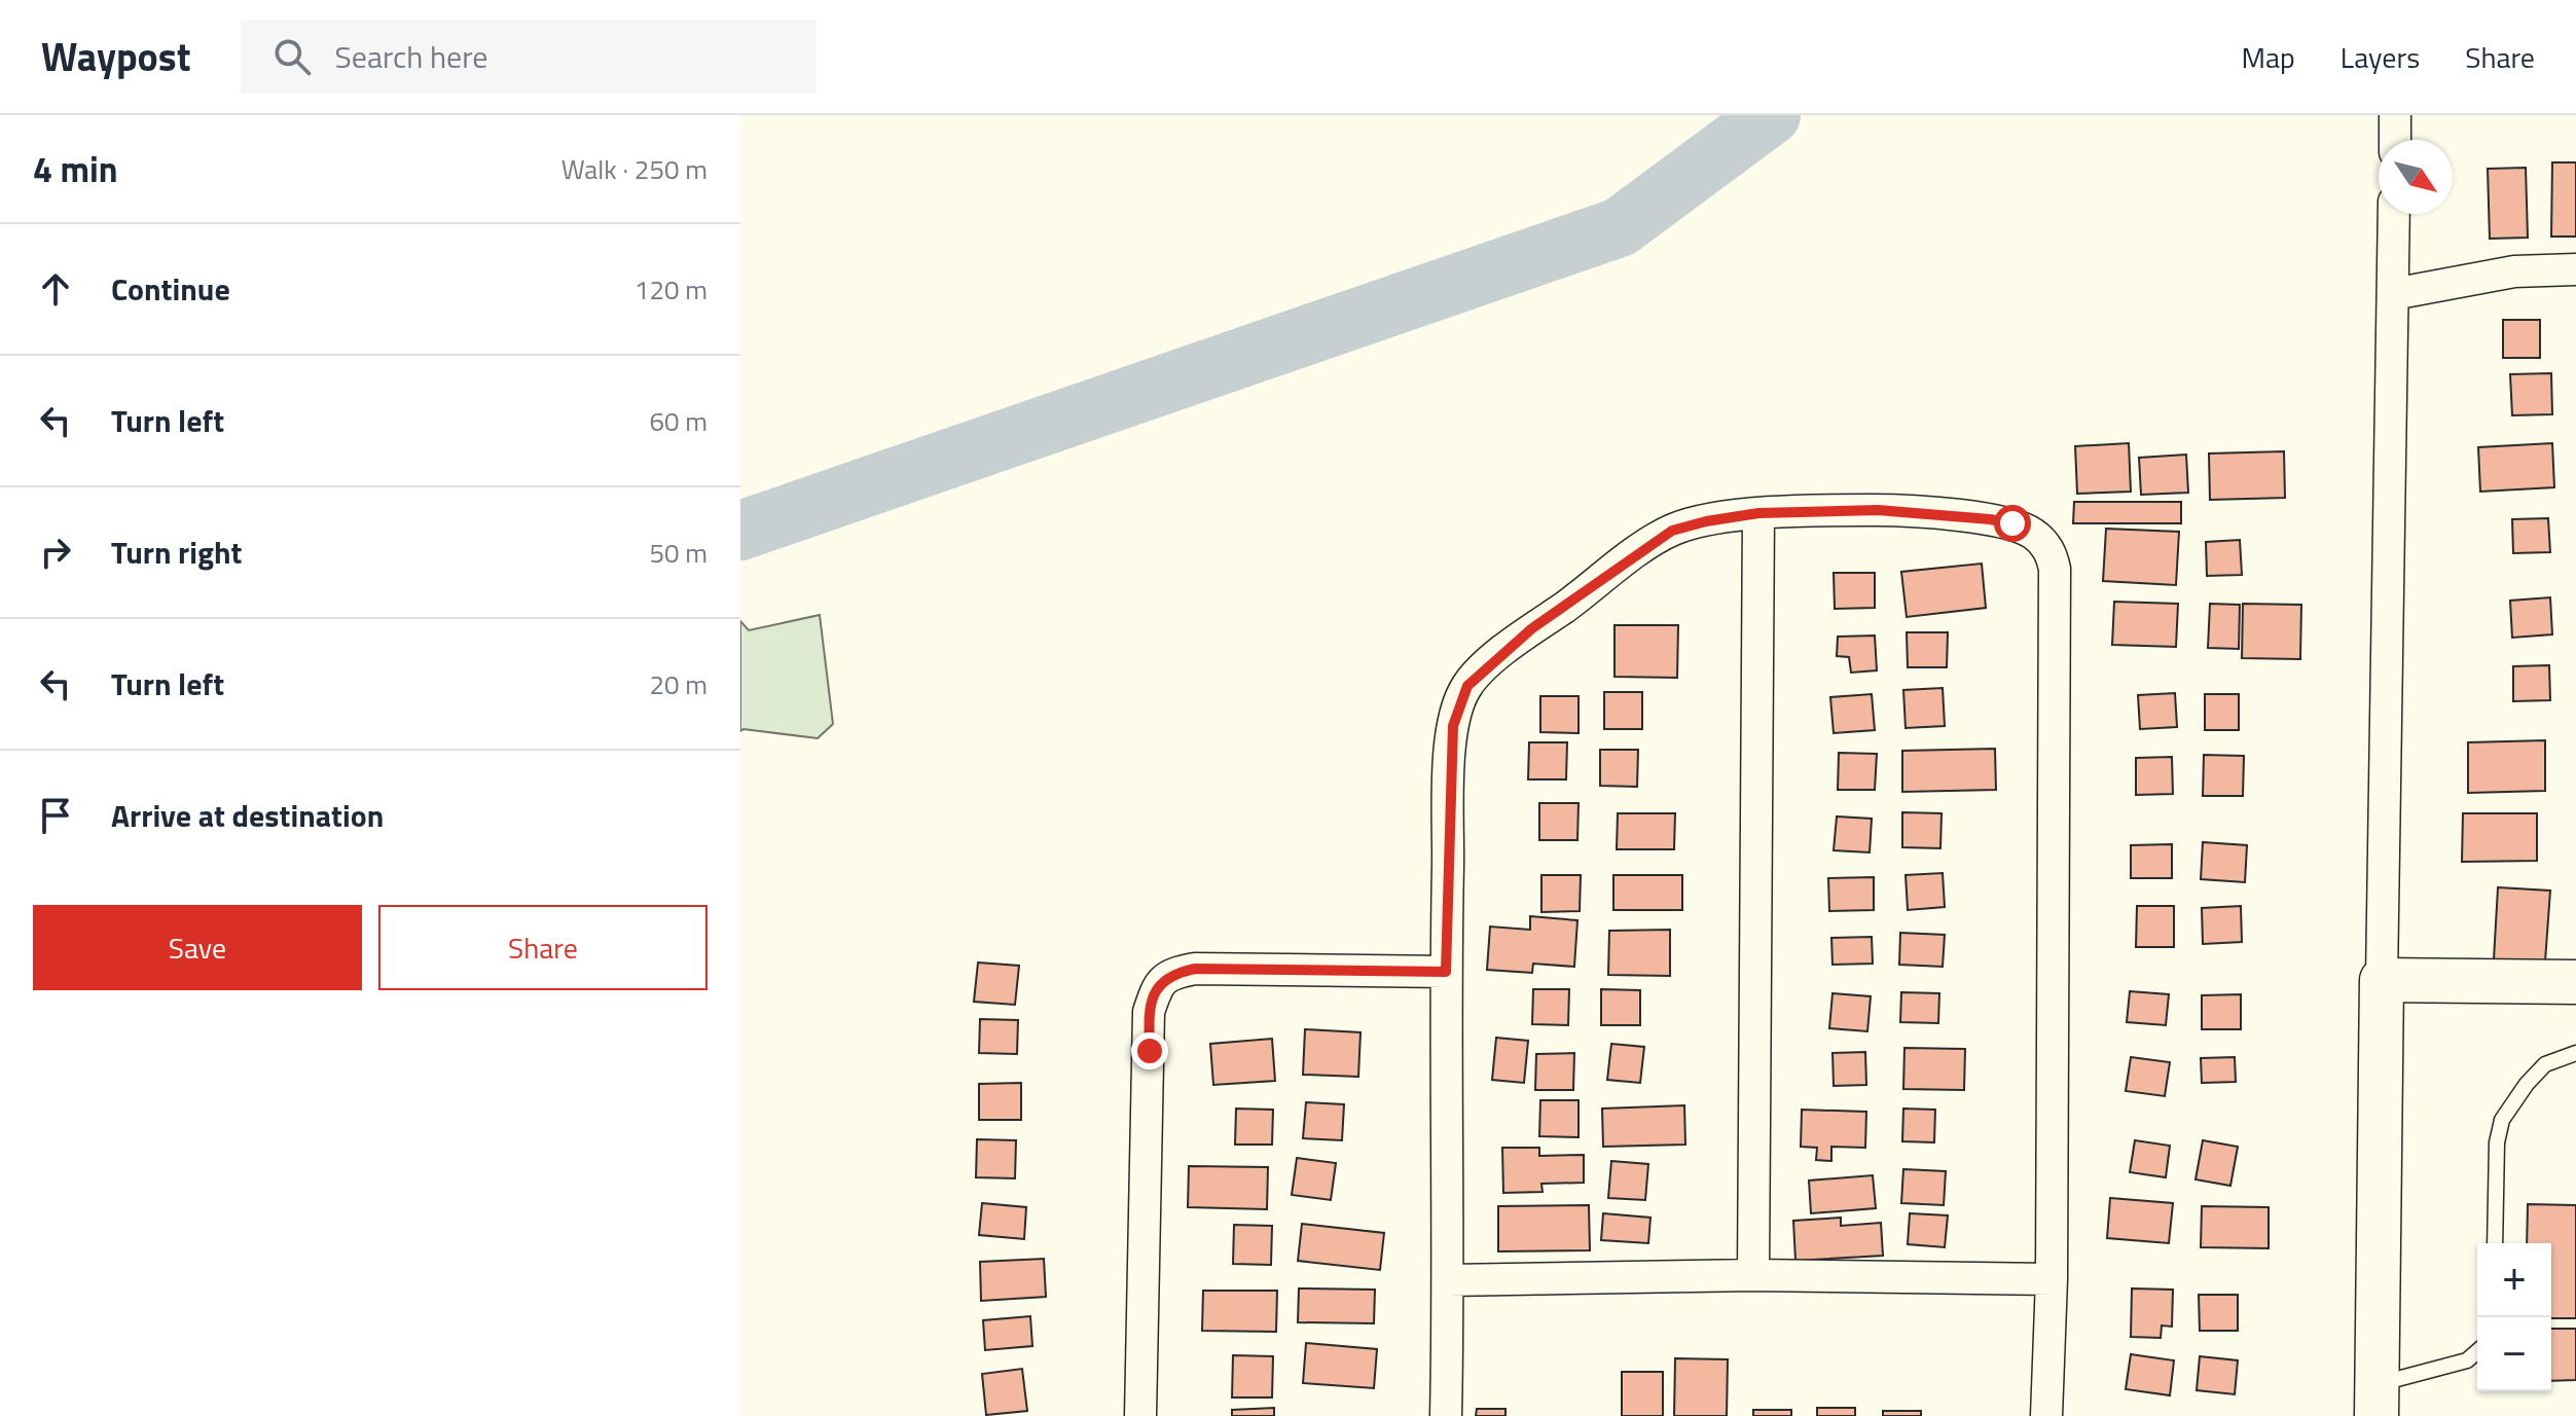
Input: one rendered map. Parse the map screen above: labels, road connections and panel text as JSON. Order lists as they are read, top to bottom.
{
  "north": "bottom right",
  "page": {
    "header": "Waypost",
    "search": "Search here",
    "nav": ["Map", "Layers", "Share"],
    "heading": ["4 min", "Walk · 250 m"],
    "list": [
      ["Continue", "120 m"],
      ["Turn left", "60 m"],
      ["Turn right", "50 m"],
      ["Turn left", "20 m"],
      "Arrive at destination"
    ],
    "buttons": ["Save", "Share"],
    "map_buttons": ["+", "−"]
  }
}
